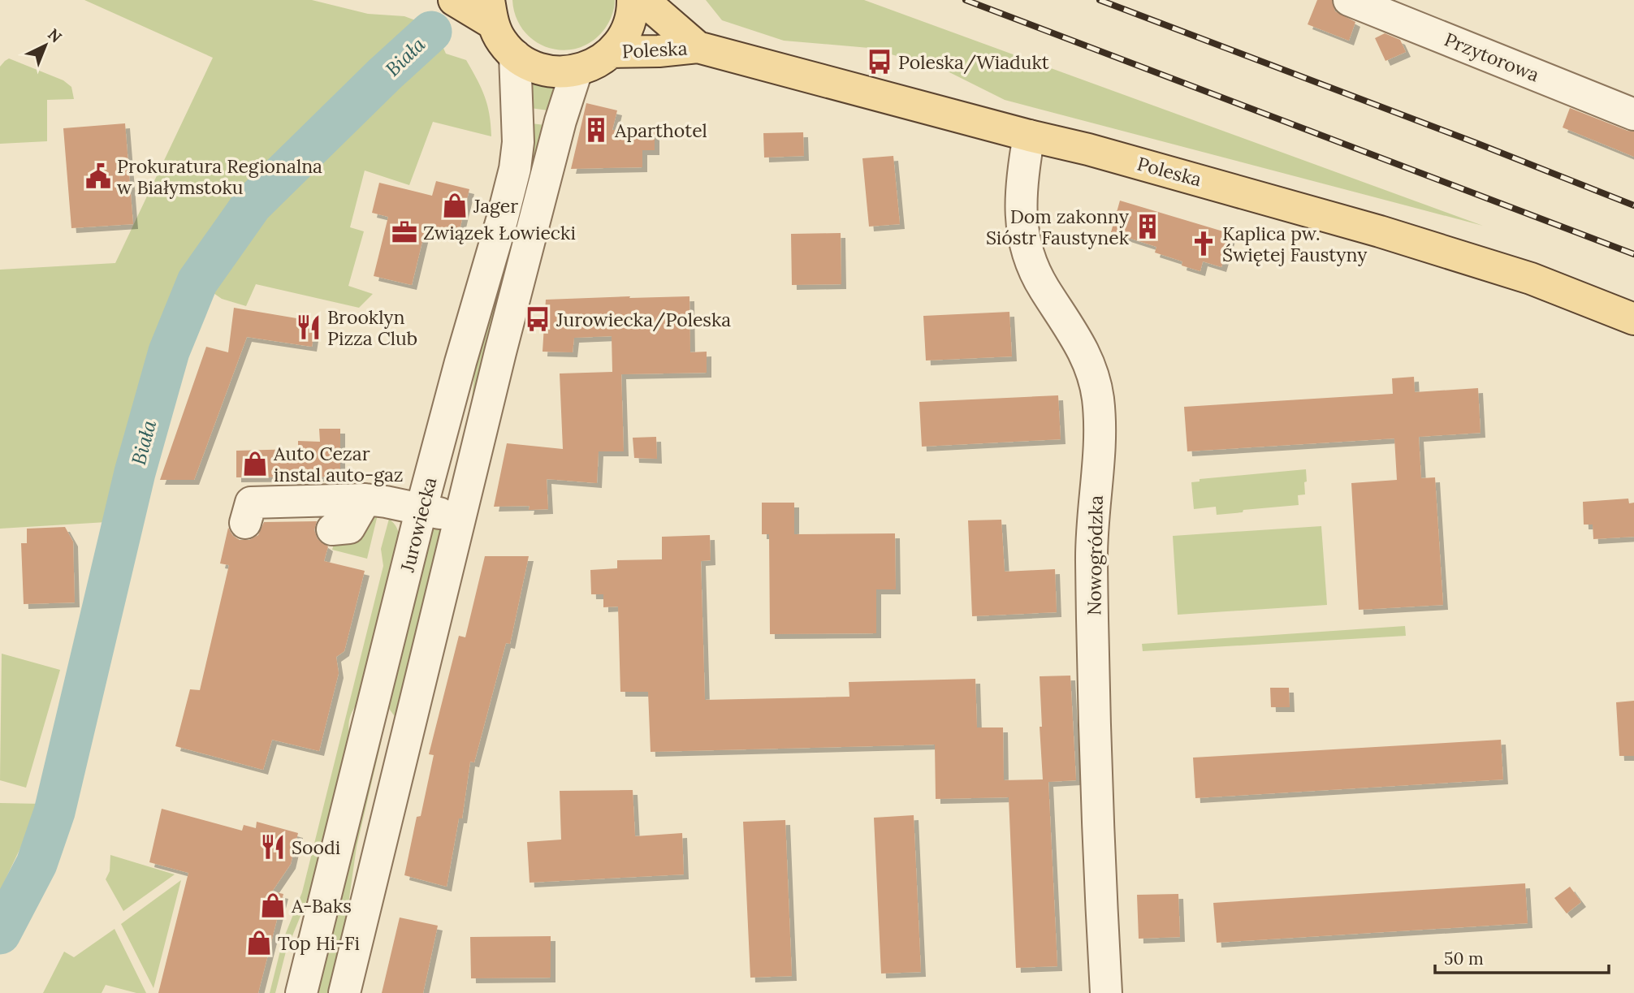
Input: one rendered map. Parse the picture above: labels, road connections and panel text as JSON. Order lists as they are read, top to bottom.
{
  "streets": {
    "main road": ["Poleska"],
    "street": ["Przytorowa", "Jurowiecka", "Nowogródzka"]
  },
  "crossings": [
    ["Poleska", "Nowogródzka"]
  ],
  "water": ["Biała"],
  "places": {
    "bus stop": ["Poleska/Wiadukt", "Jurowiecka/Poleska"],
    "building": ["Aparthotel", "Dom zakonny Sióstr Faustynek"],
    "public building": ["Prokuratura Regionalna w Białymstoku"],
    "shop": [
      "Jager",
      "Auto Cezar instal auto-gaz",
      "A-Baks",
      "Top Hi-Fi"
    ],
    "office": ["Związek Łowiecki"],
    "church": ["Kaplica pw. Świętej Faustyny"],
    "restaurant": ["Brooklyn Pizza Club", "Soodi"]
  },
  "scale_bar": "50 m",
  "north": "top right"
}
